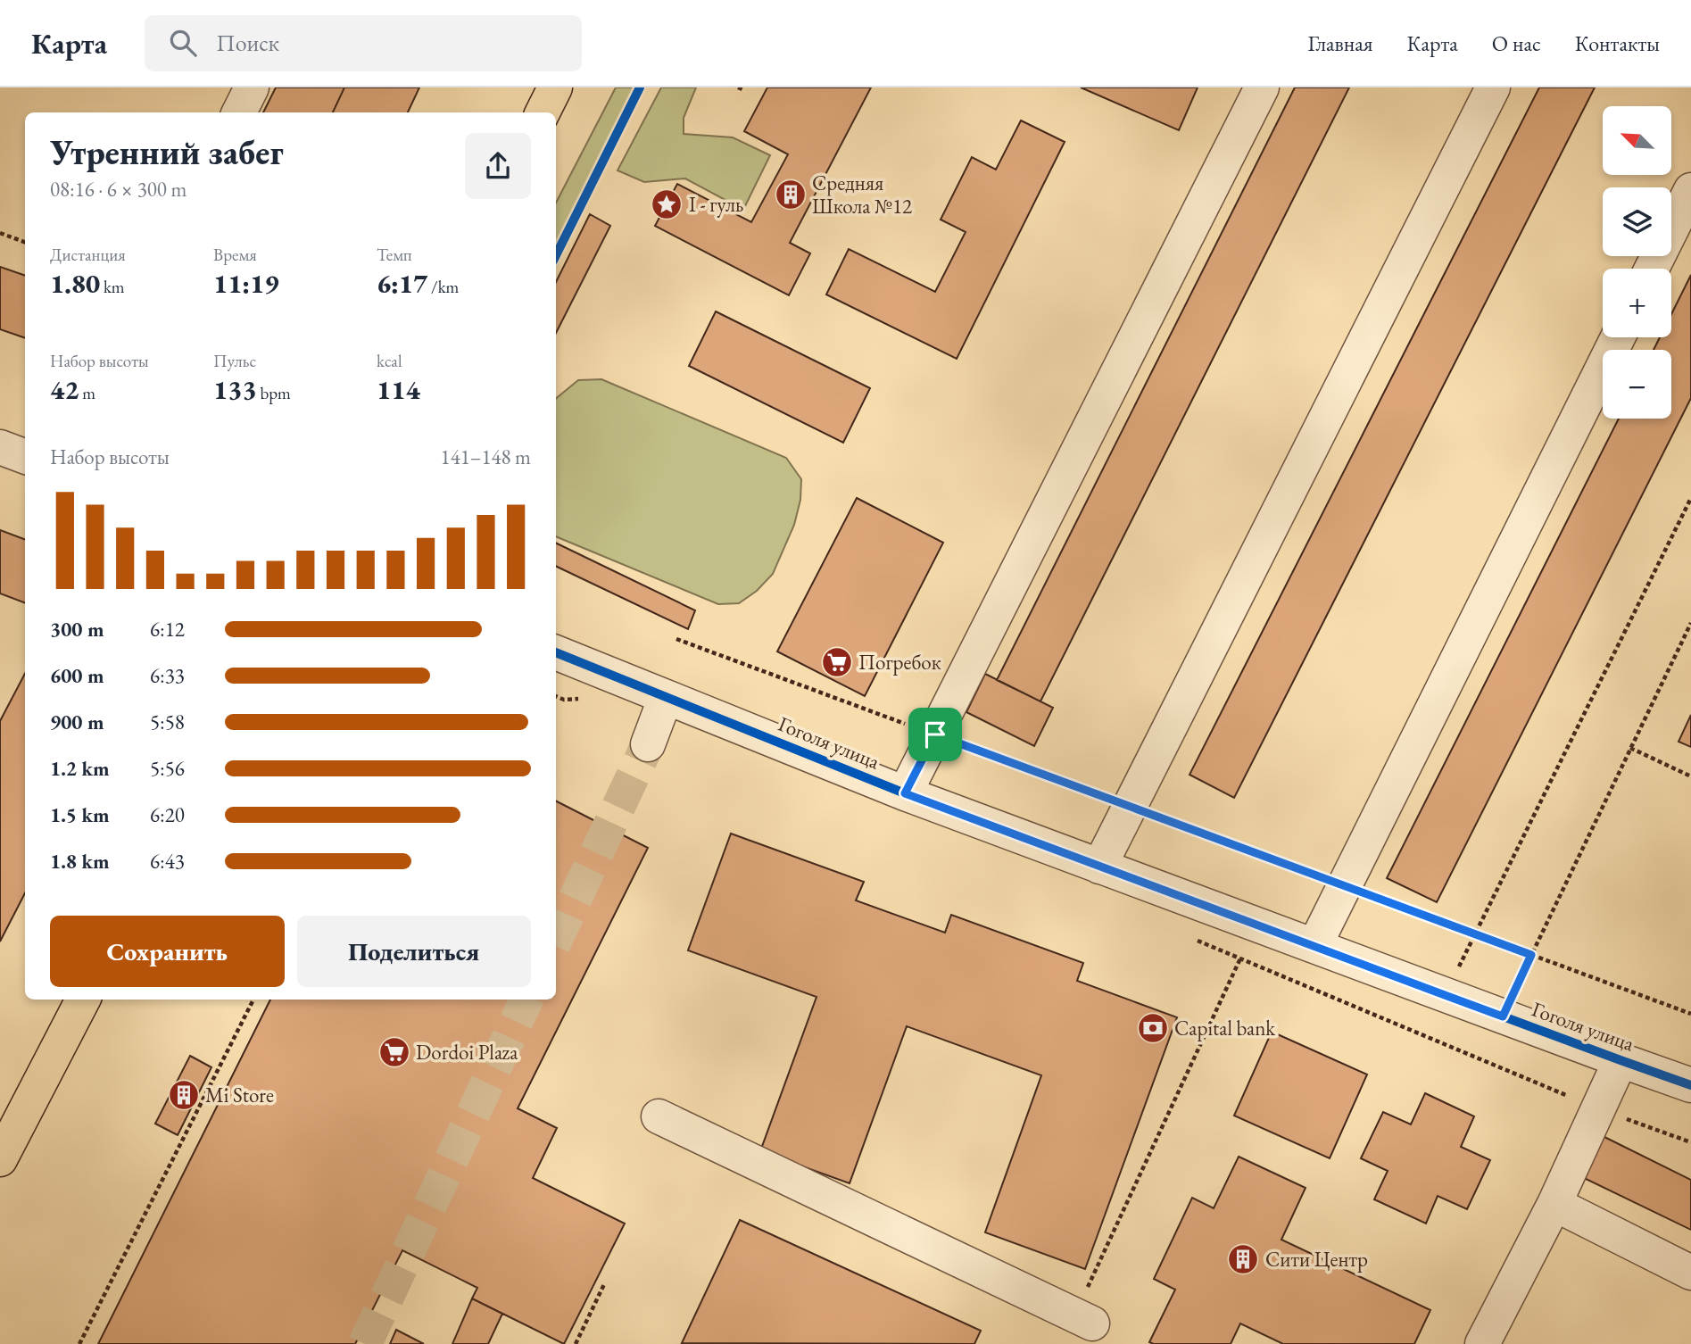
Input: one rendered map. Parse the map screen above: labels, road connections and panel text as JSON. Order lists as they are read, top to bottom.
{
  "streets": {
    "street": ["Гоголя улица"]
  },
  "places": {
    "building": ["Средняя Школа №12", "Mi Store", "Сити Центр"],
    "place": ["I - гуль"],
    "supermarket": ["Погребок", "Dordoi Plaza"],
    "bank": ["Capital bank"]
  },
  "north": "top left",
  "page": {
    "header": "Карта",
    "search": "Поиск",
    "nav": [
      "Главная",
      "Карта",
      "О нас",
      "Контакты"
    ],
    "map_buttons": ["+", "−"],
    "heading": ["Утренний забег", "08:16 · 6 × 300 m"],
    "stats": [
      ["Дистанция", "1.80 km"],
      ["Время", "11:19"],
      ["Темп", "6:17 /km"],
      ["Набор высоты", "42 m"],
      ["Пульс", "133 bpm"],
      ["kcal", "114"]
    ],
    "chart": ["Набор высоты", "141–148 m"],
    "list": [
      {
        "name": "300 m",
        "note": "6:12"
      },
      {
        "name": "600 m",
        "note": "6:33"
      },
      {
        "name": "900 m",
        "note": "5:58"
      },
      {
        "name": "1.2 km",
        "note": "5:56"
      },
      {
        "name": "1.5 km",
        "note": "6:20"
      },
      {
        "name": "1.8 km",
        "note": "6:43"
      }
    ],
    "buttons": ["Сохранить", "Поделиться"]
  }
}
